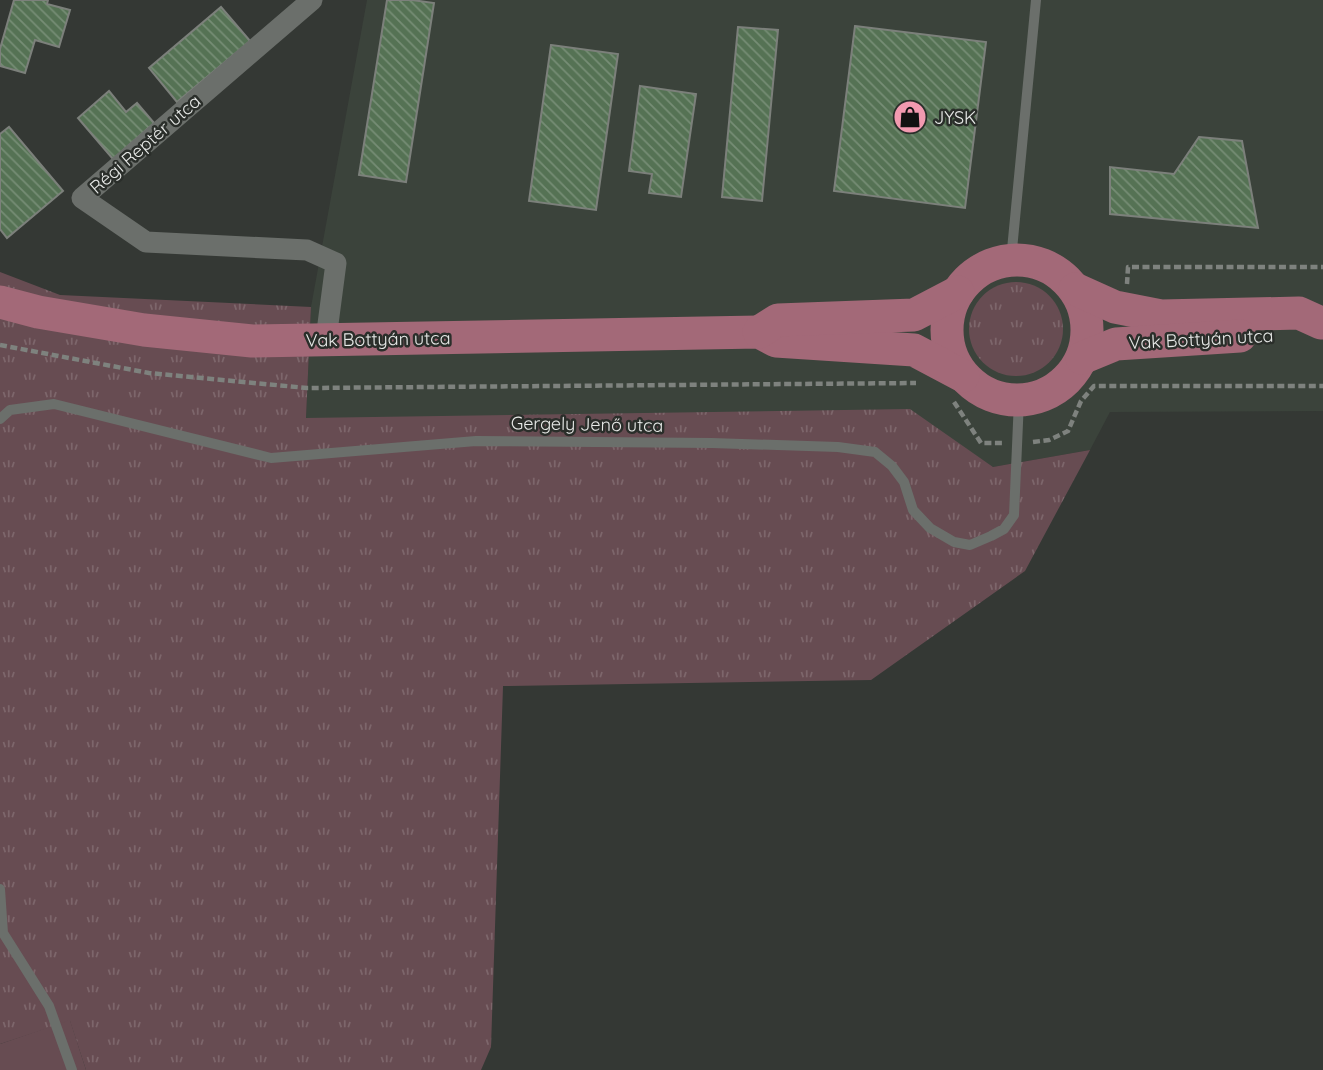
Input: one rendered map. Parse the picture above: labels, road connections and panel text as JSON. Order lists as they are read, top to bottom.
{
  "streets": {
    "main road": ["Vak Bottyán utca"],
    "street": ["Régi Reptér utca"],
    "lane": ["Gergely Jenő utca"]
  },
  "crossings": [
    ["Régi Reptér utca", "Vak Bottyán utca"],
    ["Vak Bottyán utca", "Gergely Jenő utca"]
  ],
  "places": {
    "shop": ["JYSK"]
  }
}
